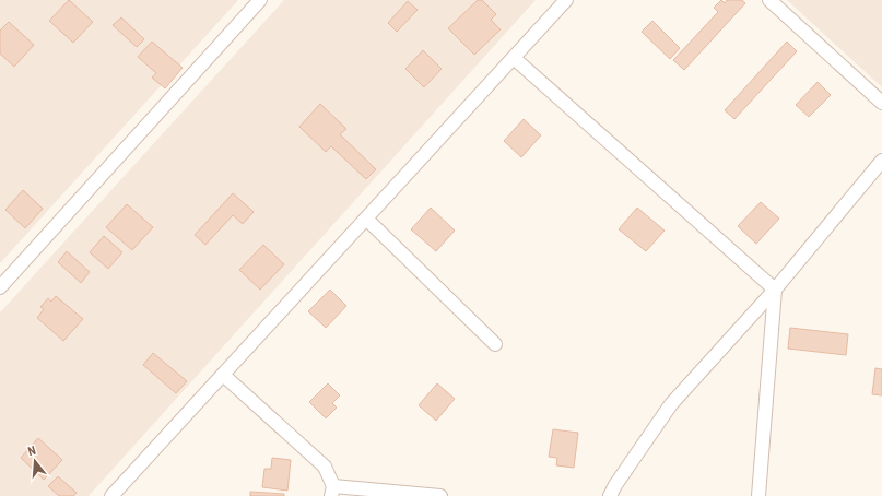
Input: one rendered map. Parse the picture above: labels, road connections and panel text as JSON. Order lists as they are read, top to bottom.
{
  "north": "top"
}
